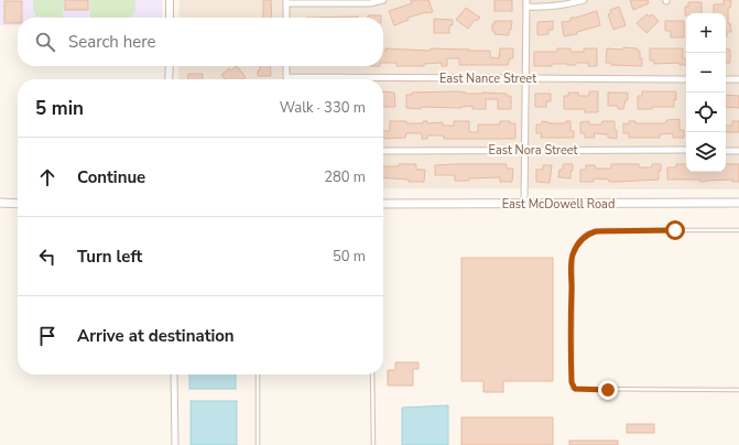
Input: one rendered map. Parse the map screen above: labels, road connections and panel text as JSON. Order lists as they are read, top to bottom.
{
  "streets": {
    "main road": ["East McDowell Road"],
    "street": ["East Nance Street", "East Nora Street"]
  },
  "page": {
    "map_buttons": ["+", "−"],
    "search": "Search here",
    "heading": ["5 min", "Walk · 330 m"],
    "list": [
      ["Continue", "280 m"],
      ["Turn left", "50 m"],
      "Arrive at destination"
    ]
  }
}
